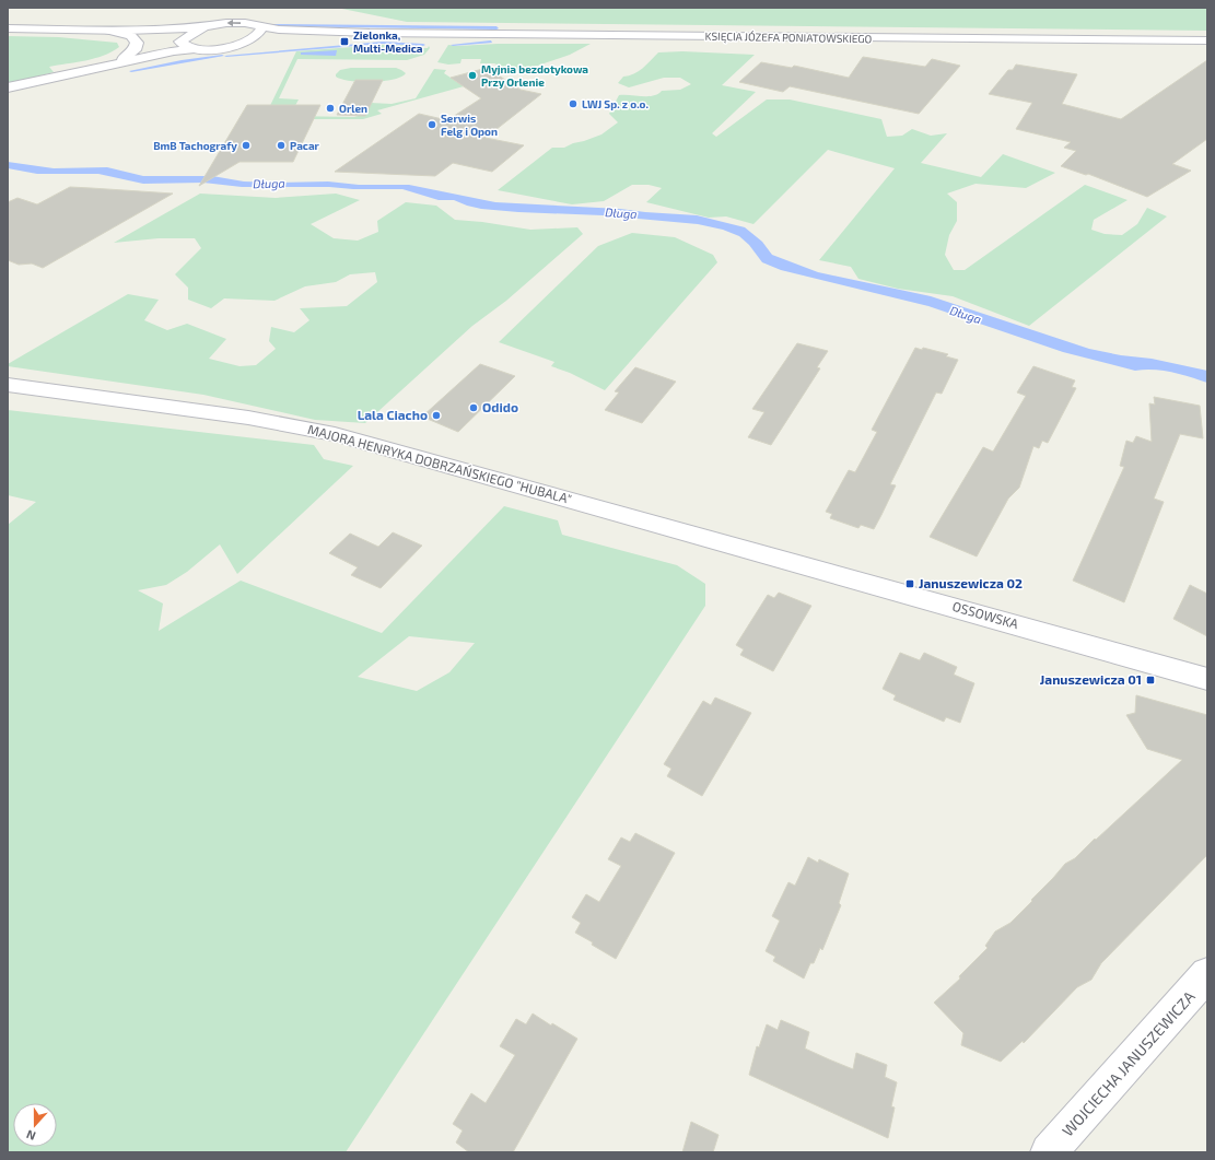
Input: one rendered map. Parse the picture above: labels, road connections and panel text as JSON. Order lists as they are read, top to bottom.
{
  "streets": {
    "main road": [
      "KSIĘCIA JÓZEFA PONIATOWSKIEGO",
      "MAJORA HENRYKA DOBRZAŃSKIEGO \"HUBALA\"",
      "OSSOWSKA",
      "WOJCIECHA JANUSZEWICZA"
    ]
  },
  "crossings": [
    ["MAJORA HENRYKA DOBRZAŃSKIEGO \"HUBALA\"", "OSSOWSKA"]
  ],
  "water": ["Długa"],
  "places": {
    "transit": ["Zielonka, Multi-Medica", "Januszewicza 02", "Januszewicza 01"],
    "other": [
      "Myjnia bezdotykowa Przy Orlenie",
      "LWJ Sp. z o.o.",
      "Orlen",
      "Serwis Felg i Opon",
      "BmB Tachografy",
      "Pacar",
      "Odido",
      "Lala Ciacho"
    ]
  },
  "north": "bottom"
}
